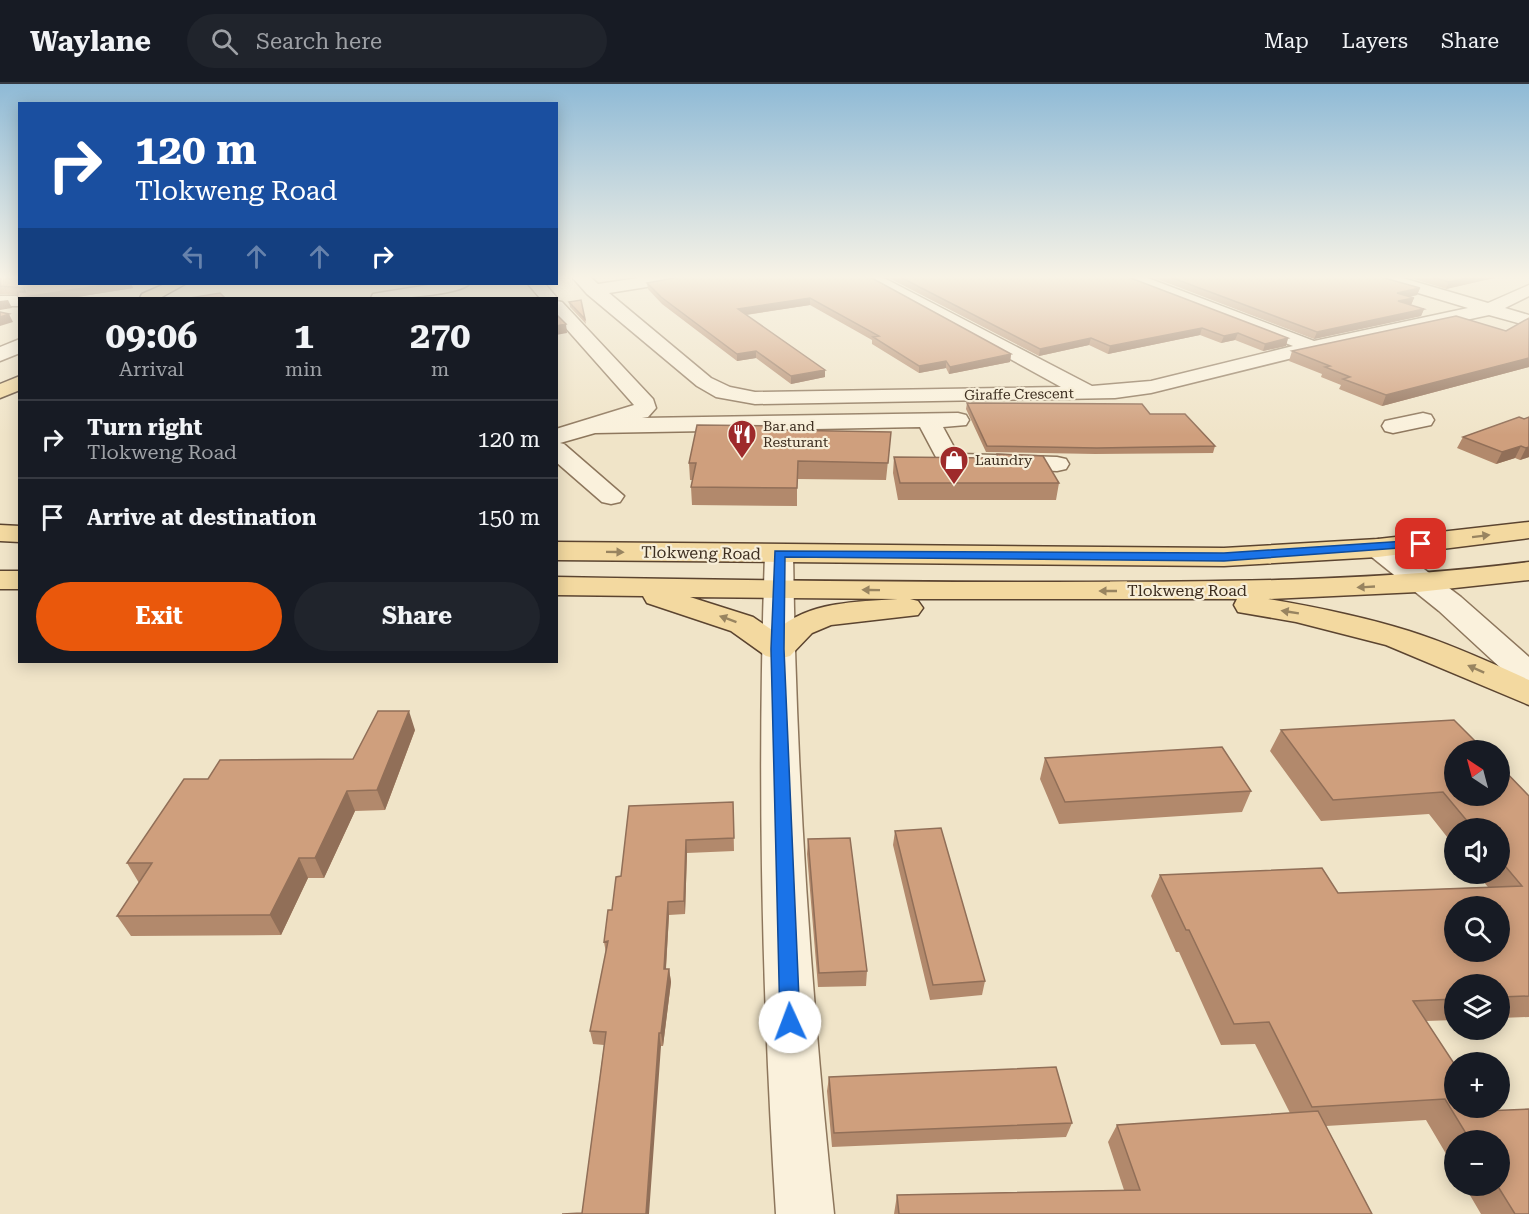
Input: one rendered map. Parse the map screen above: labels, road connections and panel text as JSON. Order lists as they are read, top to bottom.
{
  "streets": {
    "main road": ["Tlokweng Road"],
    "street": ["Giraffe Crescent"]
  },
  "places": {
    "restaurant": ["Bar and Resturant"],
    "shop": ["Laundry"]
  },
  "north": "top left",
  "page": {
    "header": "Waylane",
    "search": "Search here",
    "nav": ["Map", "Layers", "Share"],
    "turn": ["120 m", "Tlokweng Road"],
    "eta": [
      "09:06",
      "Arrival",
      "1",
      "min",
      "270",
      "m"
    ],
    "list": [
      {
        "name": "Turn right",
        "note": "Tlokweng Road",
        "value": "120 m"
      },
      {
        "name": "Arrive at destination",
        "value": "150 m"
      }
    ],
    "buttons": ["Exit", "Share"],
    "map_buttons": ["+", "−"]
  }
}
